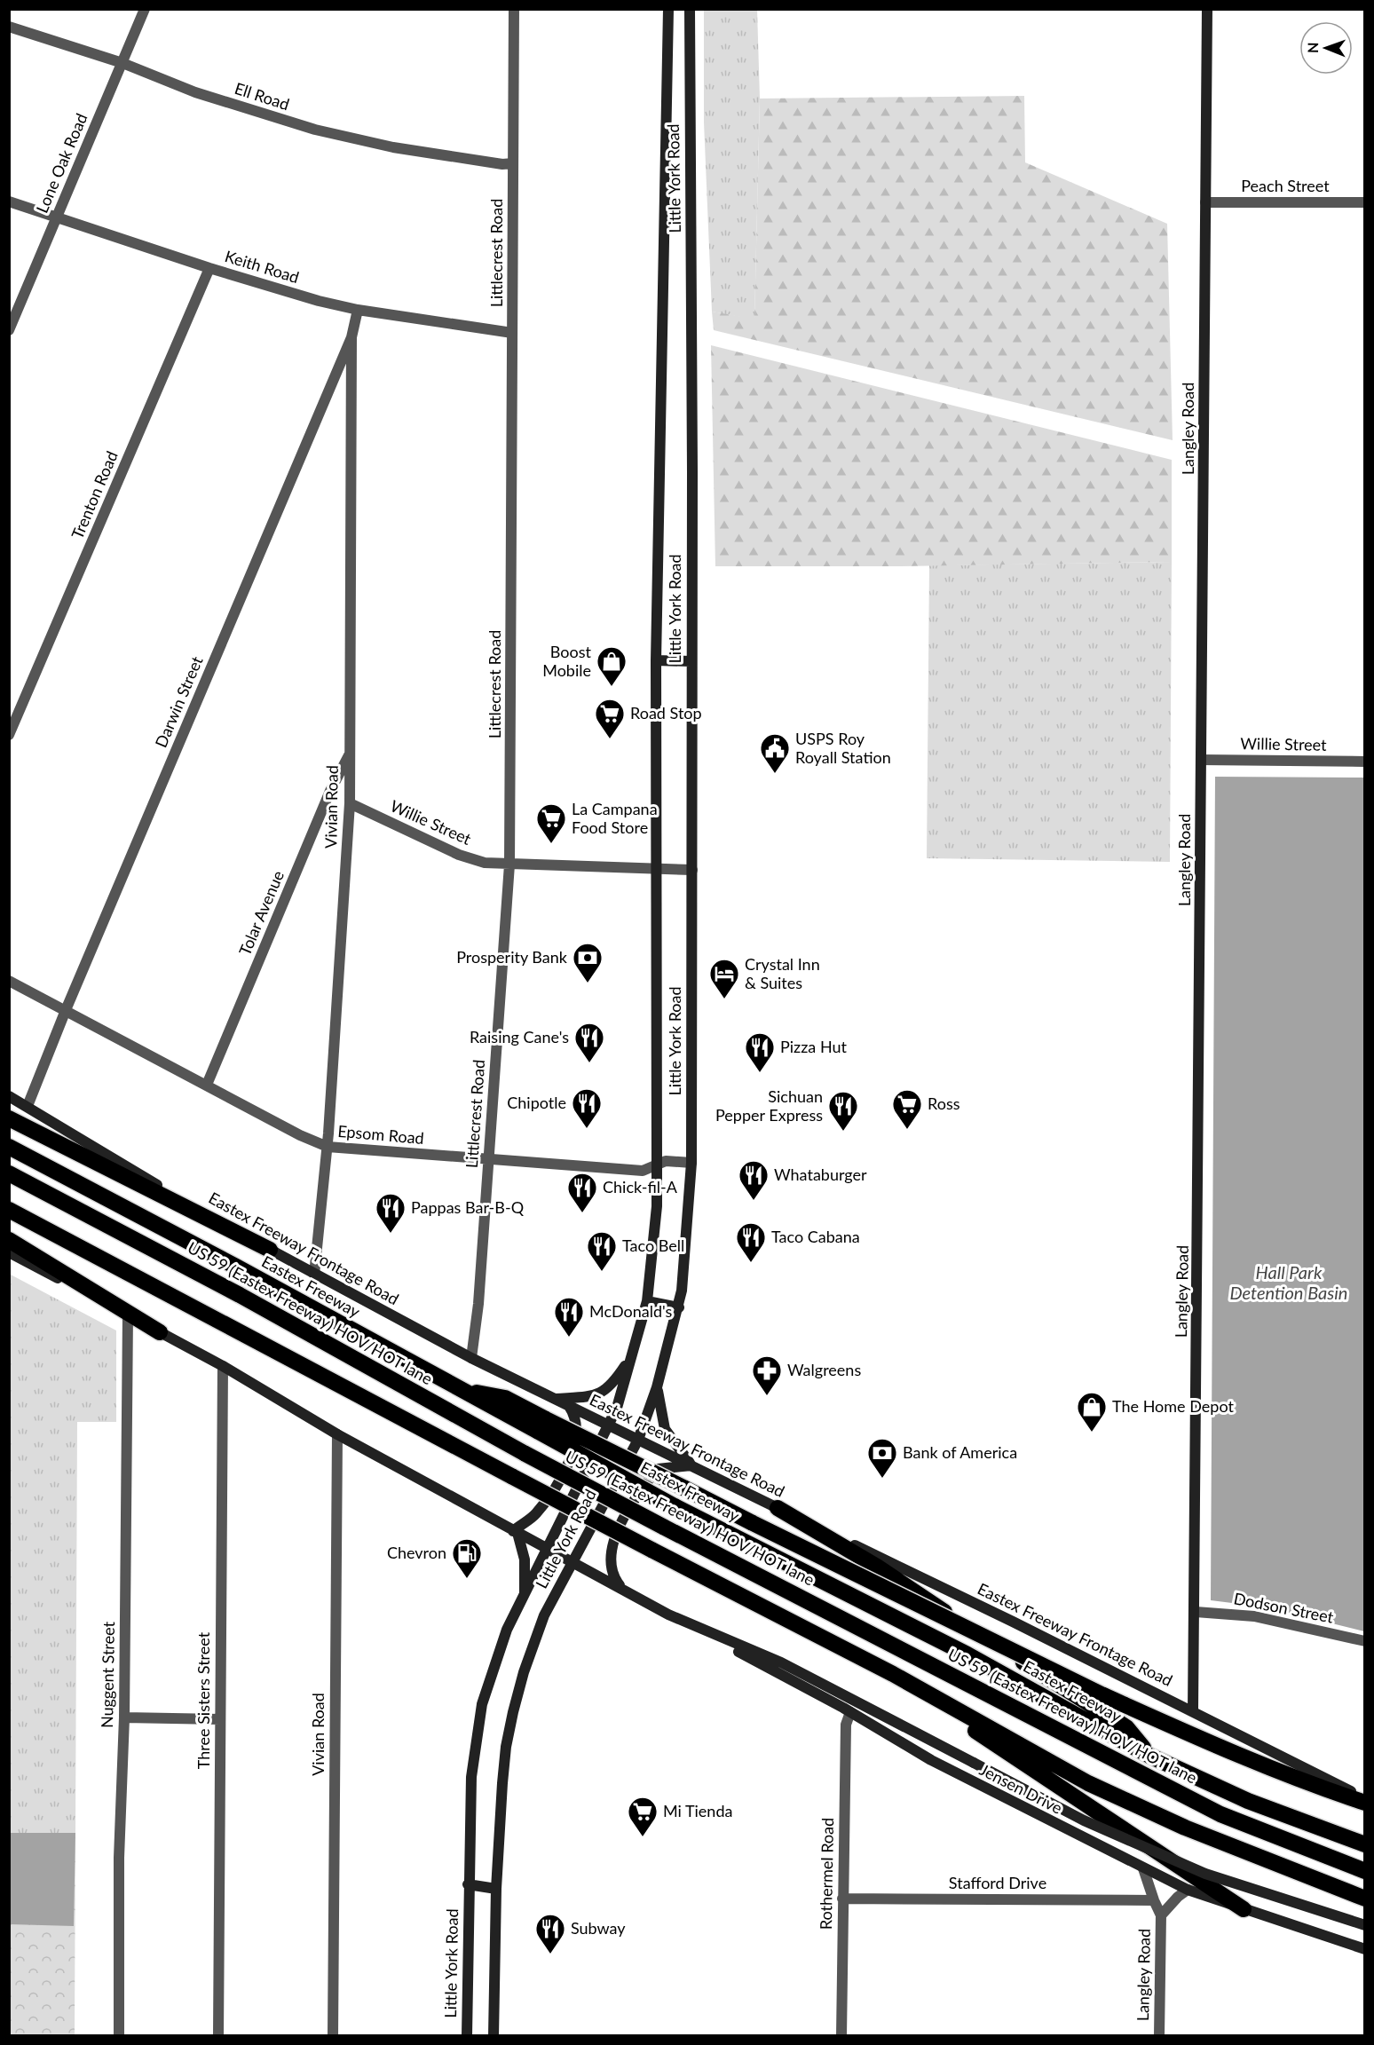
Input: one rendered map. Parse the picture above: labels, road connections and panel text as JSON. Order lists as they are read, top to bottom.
{
  "streets": {
    "highway": ["Eastex Freeway", "US 59 (Eastex Freeway) HOV/HOT lane"],
    "main road": [
      "Little York Road",
      "Langley Road",
      "Eastex Freeway Frontage Road",
      "Jensen Drive"
    ],
    "street": [
      "Ell Road",
      "Lone Oak Road",
      "Peach Street",
      "Littlecrest Road",
      "Keith Road",
      "Trenton Road",
      "Darwin Street",
      "Willie Street",
      "Vivian Road",
      "Tolar Avenue",
      "Epsom Road",
      "Dodson Street",
      "Nuggent Street",
      "Three Sisters Street",
      "Rothermel Road",
      "Stafford Drive"
    ]
  },
  "crossings": [
    ["Ell Road", "Lone Oak Road"],
    ["Ell Road", "Littlecrest Road"],
    ["Lone Oak Road", "Keith Road"],
    ["Little York Road", "Willie Street"],
    ["Little York Road", "Epsom Road"],
    ["Little York Road", "Eastex Freeway Frontage Road"],
    ["Peach Street", "Langley Road"],
    ["Littlecrest Road", "Keith Road"],
    ["Littlecrest Road", "Willie Street"],
    ["Littlecrest Road", "Epsom Road"],
    ["Littlecrest Road", "Eastex Freeway Frontage Road"],
    ["Keith Road", "Trenton Road"],
    ["Keith Road", "Darwin Street"],
    ["Langley Road", "Willie Street"],
    ["Langley Road", "Eastex Freeway Frontage Road"],
    ["Langley Road", "Dodson Street"],
    ["Langley Road", "Jensen Drive"],
    ["Langley Road", "Stafford Drive"],
    ["Darwin Street", "Vivian Road"],
    ["Darwin Street", "Epsom Road"],
    ["Darwin Street", "Eastex Freeway Frontage Road"],
    ["Willie Street", "Vivian Road"],
    ["Vivian Road", "Tolar Avenue"],
    ["Vivian Road", "Epsom Road"],
    ["Vivian Road", "Eastex Freeway Frontage Road"],
    ["Tolar Avenue", "Epsom Road"],
    ["Jensen Drive", "Rothermel Road"],
    ["Rothermel Road", "Stafford Drive"]
  ],
  "water": ["Hall Park Detention Basin"],
  "places": {
    "shop": ["Boost Mobile", "The Home Depot"],
    "supermarket": [
      "Road Stop",
      "La Campana Food Store",
      "Ross",
      "Mi Tienda"
    ],
    "public building": ["USPS Roy Royall Station"],
    "bank": ["Prosperity Bank", "Bank of America"],
    "hotel": ["Crystal Inn & Suites"],
    "restaurant": [
      "Raising Cane's",
      "Pizza Hut",
      "Chipotle",
      "Sichuan Pepper Express",
      "Whataburger",
      "Chick-fil-A",
      "Pappas Bar-B-Q",
      "Taco Cabana",
      "Taco Bell",
      "McDonald's",
      "Subway"
    ],
    "pharmacy": ["Walgreens"],
    "fuel station": ["Chevron"]
  },
  "north": "left"
}
